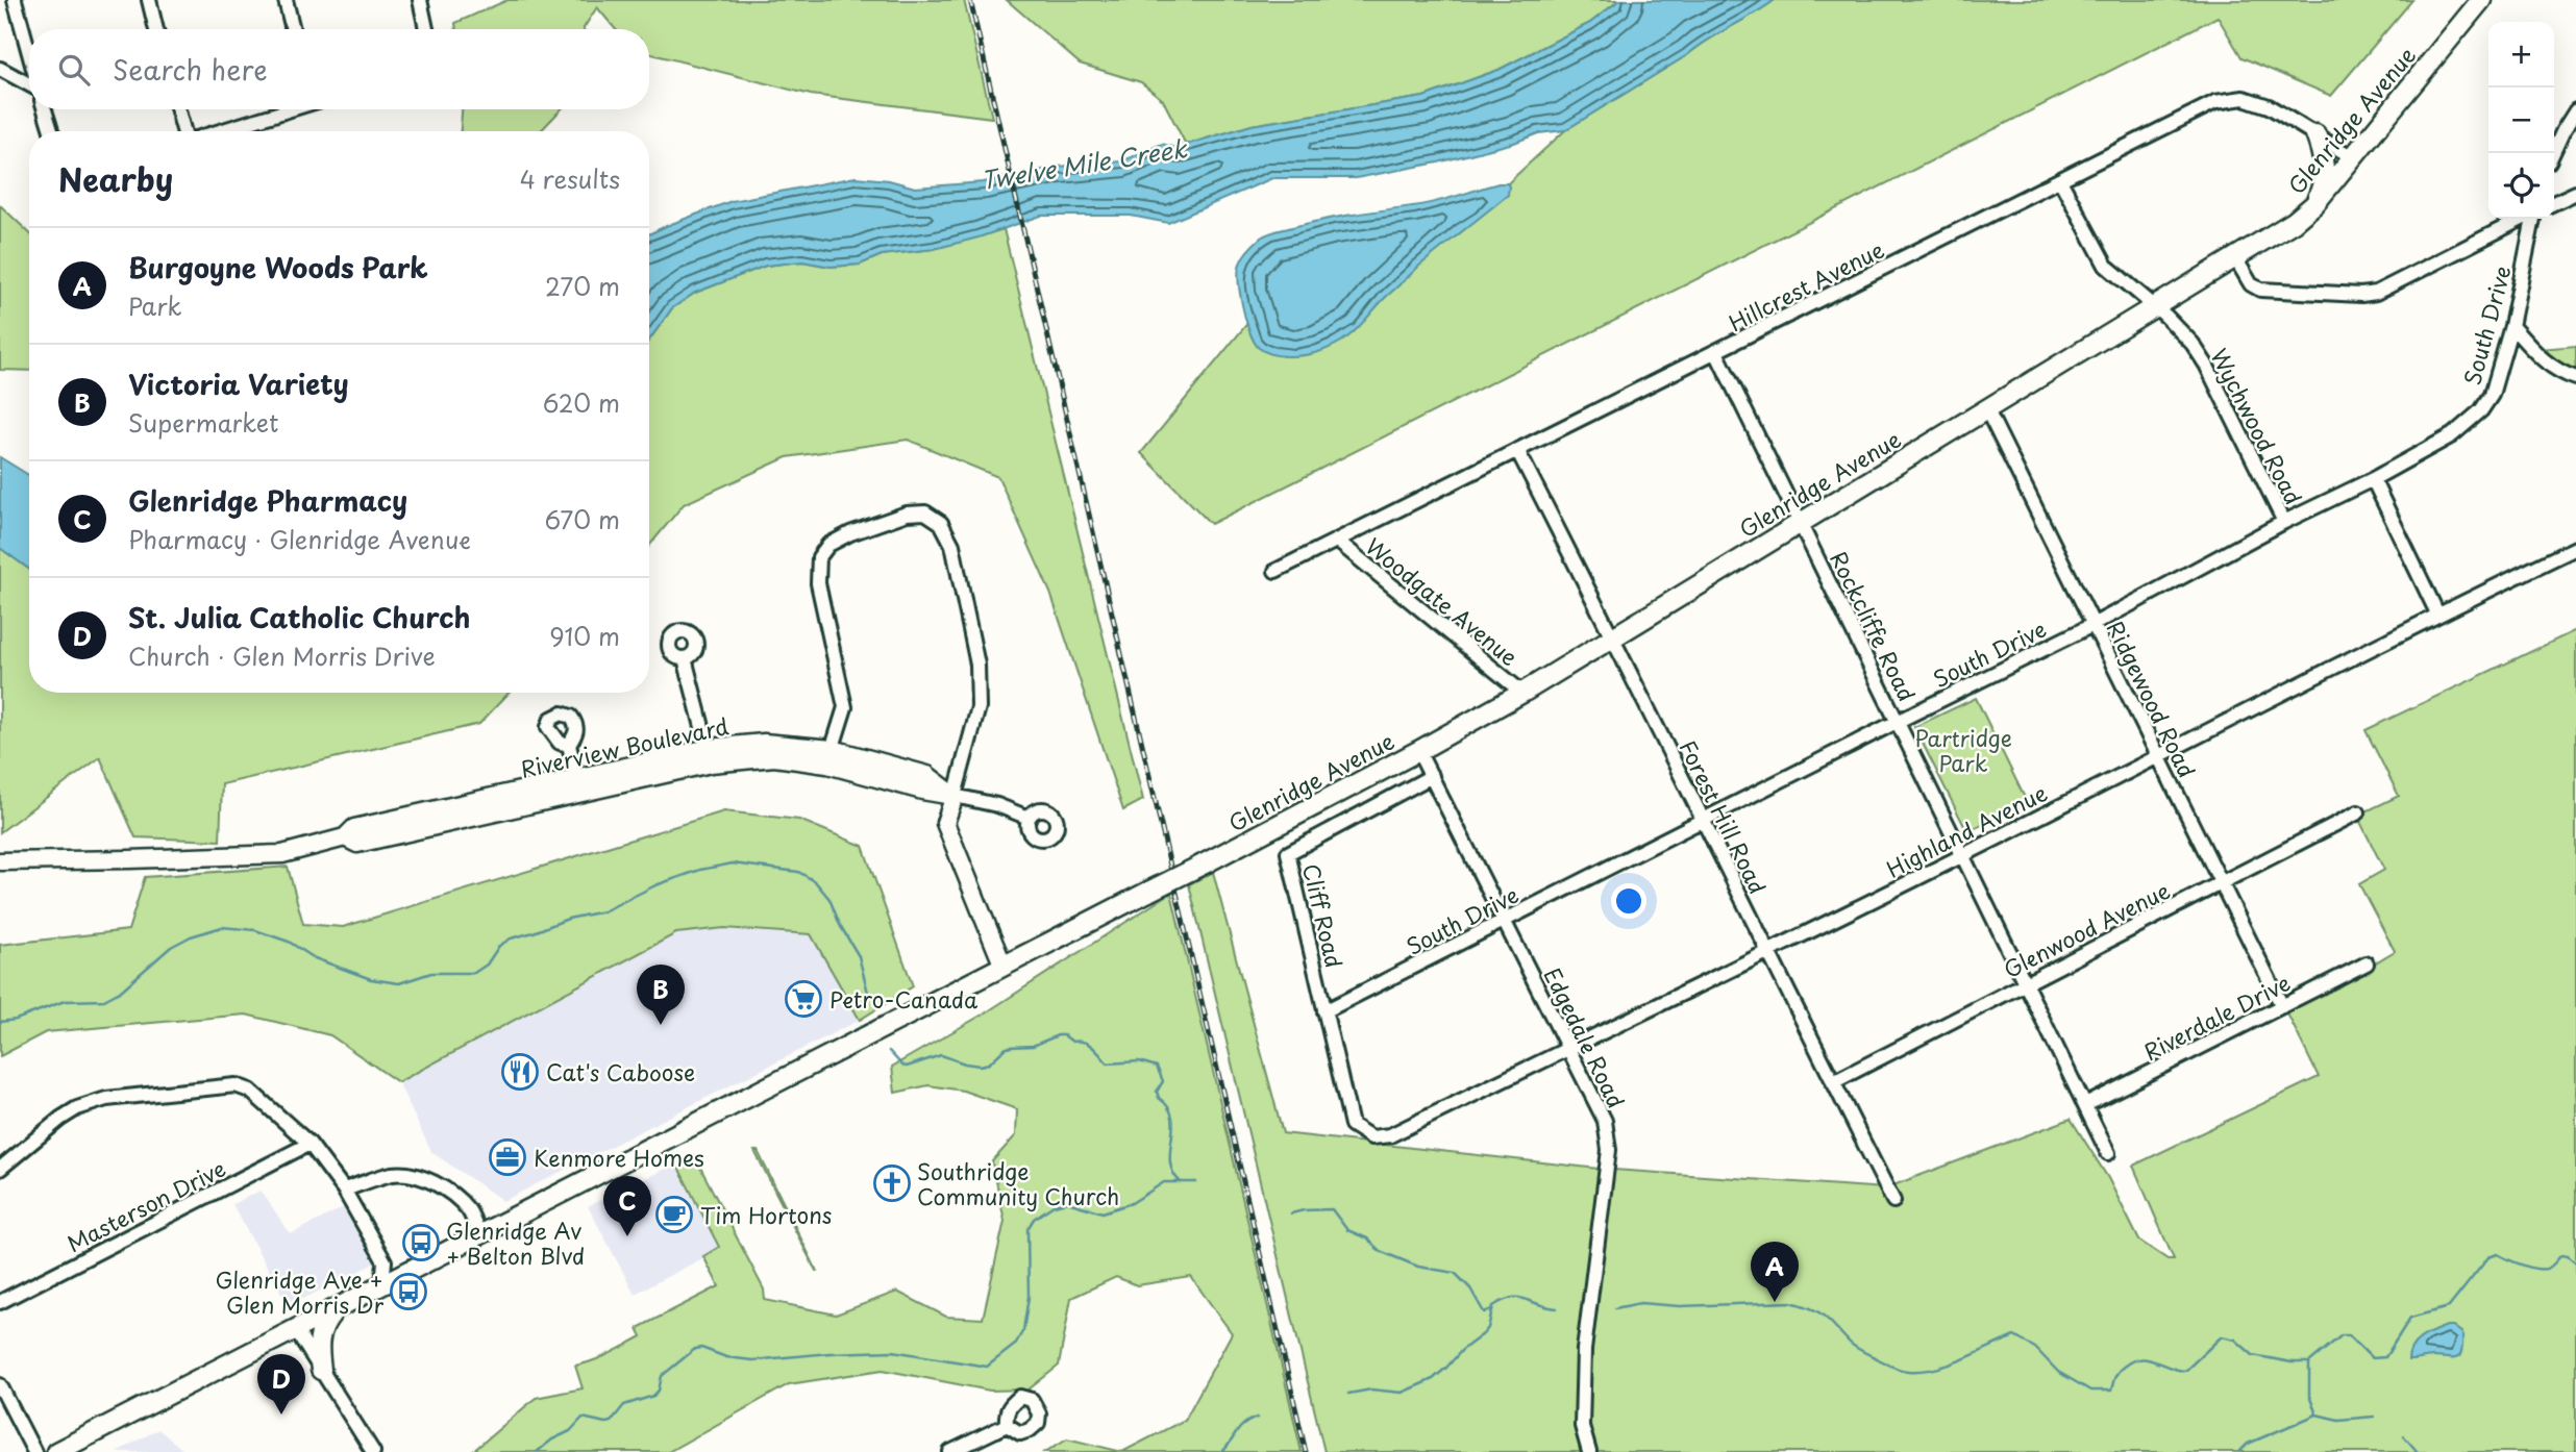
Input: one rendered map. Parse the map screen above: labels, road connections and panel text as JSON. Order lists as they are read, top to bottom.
{
  "streets": {
    "main road": ["Glenridge Avenue"],
    "street": [
      "Hillcrest Avenue",
      "South Drive",
      "Wychwood Road",
      "Woodgate Avenue",
      "Rockcliffe Road",
      "Ridgewood Road",
      "Riverview Boulevard",
      "Forest Hill Road",
      "Highland Avenue",
      "Cliff Road",
      "Glenwood Avenue",
      "Riverdale Drive",
      "Edgedale Road",
      "Masterson Drive"
    ]
  },
  "crossings": [
    ["Glenridge Avenue", "Hillcrest Avenue"],
    ["Glenridge Avenue", "Wychwood Road"],
    ["Glenridge Avenue", "Woodgate Avenue"],
    ["Glenridge Avenue", "Rockcliffe Road"],
    ["Glenridge Avenue", "Ridgewood Road"],
    ["Glenridge Avenue", "Forest Hill Road"],
    ["Glenridge Avenue", "Edgedale Road"],
    ["Hillcrest Avenue", "Wychwood Road"],
    ["Hillcrest Avenue", "Woodgate Avenue"],
    ["Hillcrest Avenue", "Rockcliffe Road"],
    ["Hillcrest Avenue", "Forest Hill Road"],
    ["South Drive", "Wychwood Road"],
    ["South Drive", "Rockcliffe Road"],
    ["South Drive", "Ridgewood Road"],
    ["South Drive", "Forest Hill Road"],
    ["South Drive", "Cliff Road"],
    ["South Drive", "Edgedale Road"],
    ["Rockcliffe Road", "Highland Avenue"],
    ["Rockcliffe Road", "Glenwood Avenue"],
    ["Rockcliffe Road", "Riverdale Drive"],
    ["Ridgewood Road", "Highland Avenue"],
    ["Ridgewood Road", "Glenwood Avenue"],
    ["Ridgewood Road", "Riverdale Drive"],
    ["Forest Hill Road", "Highland Avenue"],
    ["Forest Hill Road", "Glenwood Avenue"],
    ["Highland Avenue", "Cliff Road"],
    ["Highland Avenue", "Edgedale Road"],
    ["Cliff Road", "Edgedale Road"]
  ],
  "water": ["Twelve Mile Creek"],
  "parks": ["Partridge Park"],
  "places": {
    "supermarket": ["Petro-Canada"],
    "restaurant": ["Cat's Caboose"],
    "office": ["Kenmore Homes"],
    "church": ["Southridge Community Church"],
    "cafe": ["Tim Hortons"],
    "bus stop": ["Glenridge Av + Belton Blvd", "Glenridge Ave + Glen Morris Dr"]
  },
  "page": {
    "map_buttons": ["+", "−"],
    "search": "Search here",
    "heading": ["Nearby", "4 results"],
    "list": [
      {
        "mark": "A",
        "name": "Burgoyne Woods Park",
        "note": "Park",
        "value": "270 m"
      },
      {
        "mark": "B",
        "name": "Victoria Variety",
        "note": "Supermarket",
        "value": "620 m"
      },
      {
        "mark": "C",
        "name": "Glenridge Pharmacy",
        "note": "Pharmacy · Glenridge Avenue",
        "value": "670 m"
      },
      {
        "mark": "D",
        "name": "St. Julia Catholic Church",
        "note": "Church · Glen Morris Drive",
        "value": "910 m"
      }
    ],
    "pins": [
      "B",
      "C",
      "A",
      "D"
    ]
  }
}
